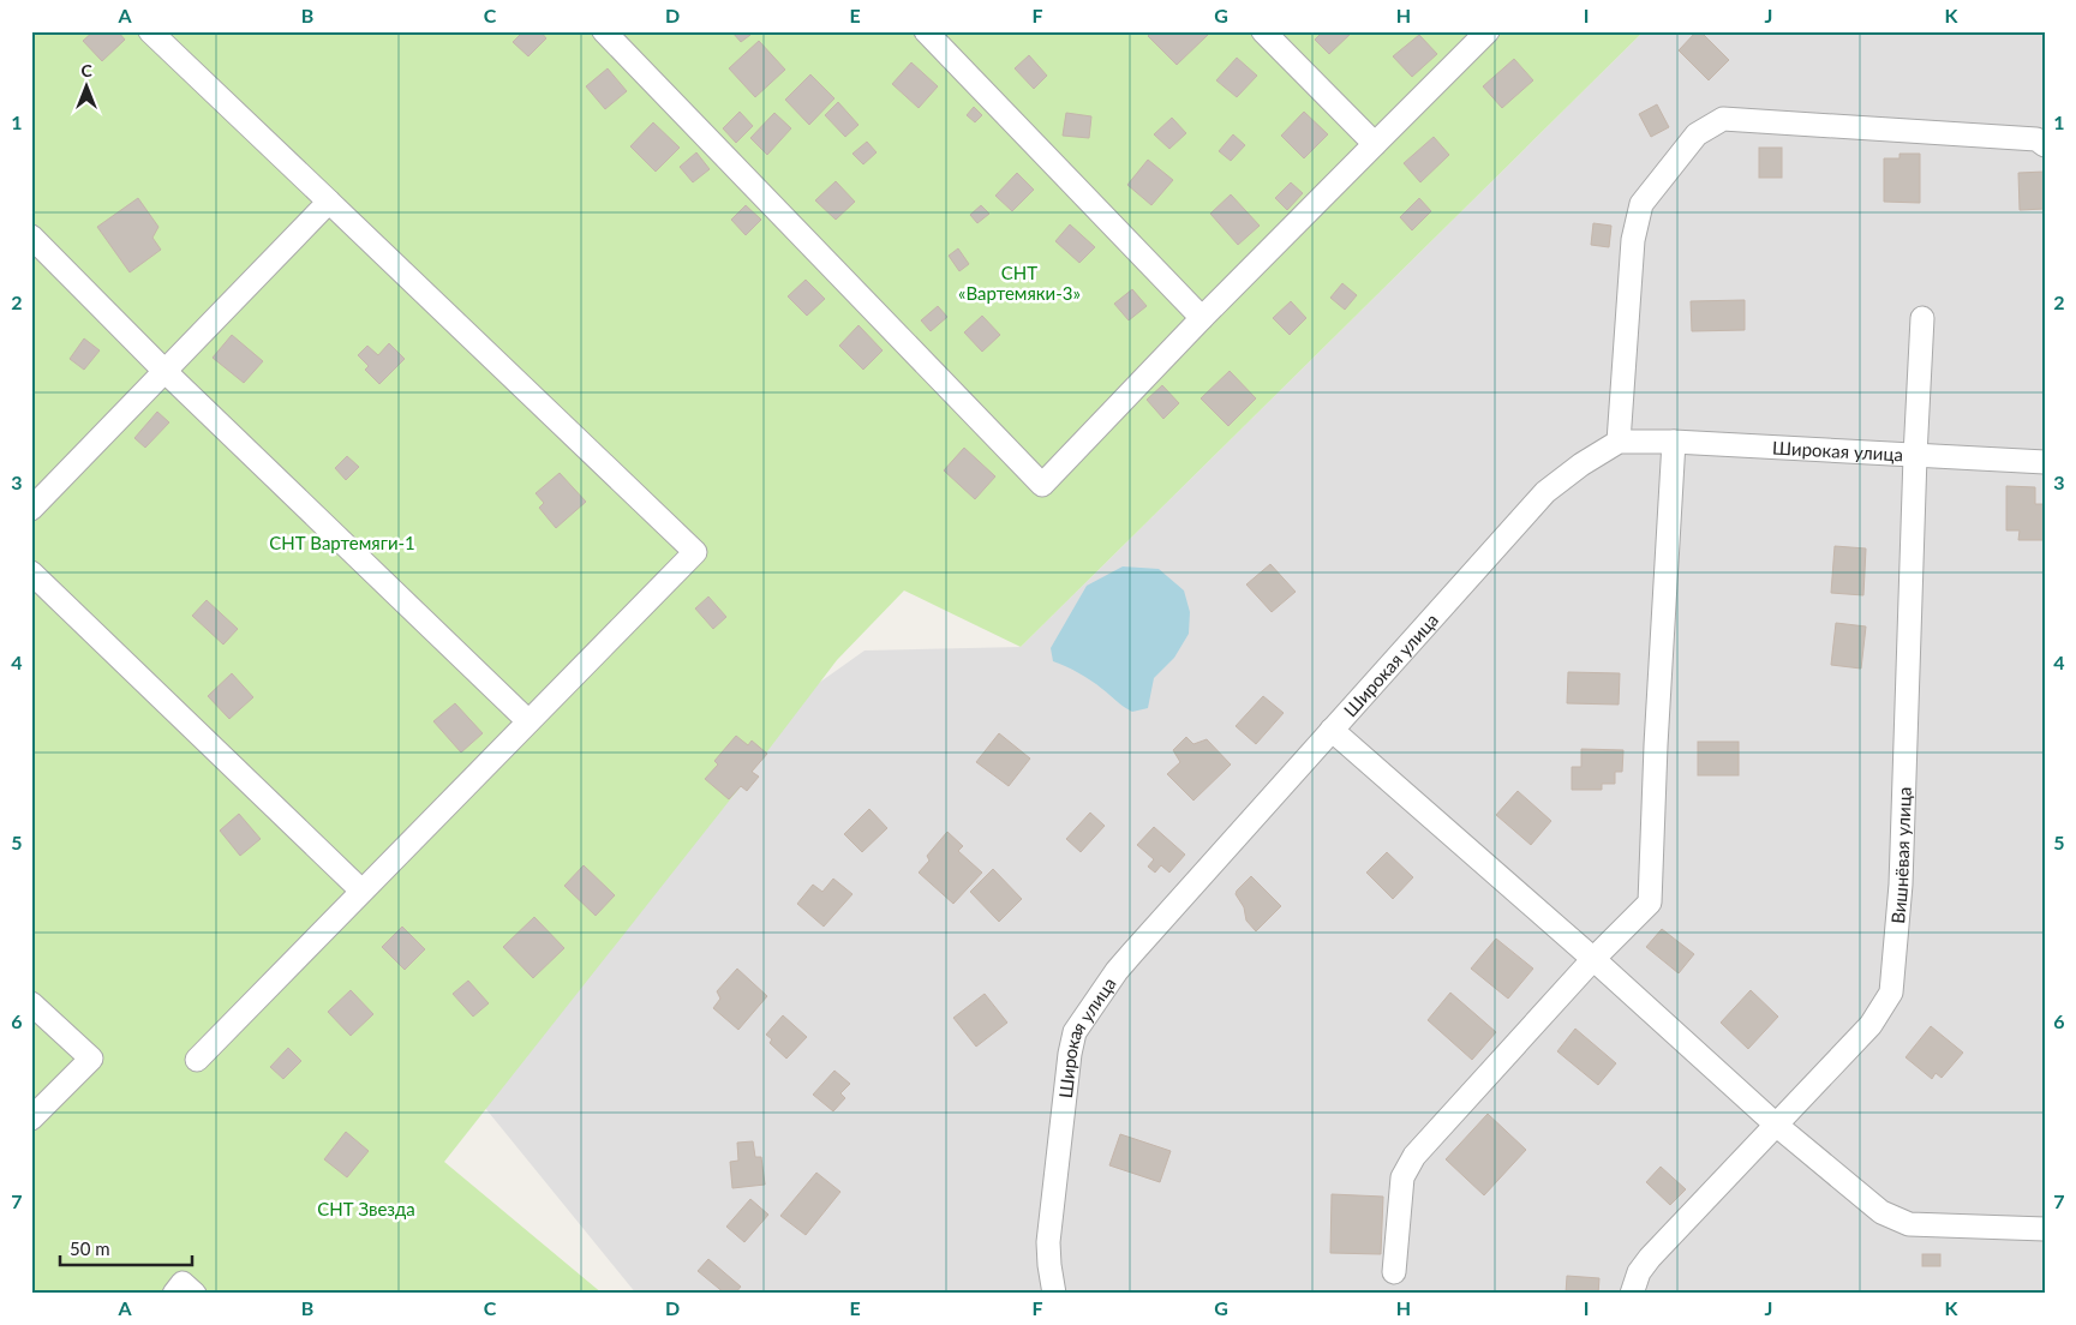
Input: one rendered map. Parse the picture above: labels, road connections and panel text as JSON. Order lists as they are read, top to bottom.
{
  "streets": {
    "street": ["Широкая улица", "Вишнёвая улица"]
  },
  "crossings": [
    ["Широкая улица", "Вишнёвая улица"]
  ],
  "parks": ["СНТ «Вартемяки-3»", "СНТ Вартемяги-1", "СНТ Звезда"],
  "scale_bar": "50 m",
  "north": "top",
  "grid": {
    "columns": [
      "A",
      "B",
      "C",
      "D",
      "E",
      "F",
      "G",
      "H",
      "I",
      "J",
      "K"
    ],
    "rows": [
      "1",
      "2",
      "3",
      "4",
      "5",
      "6",
      "7"
    ]
  }
}
